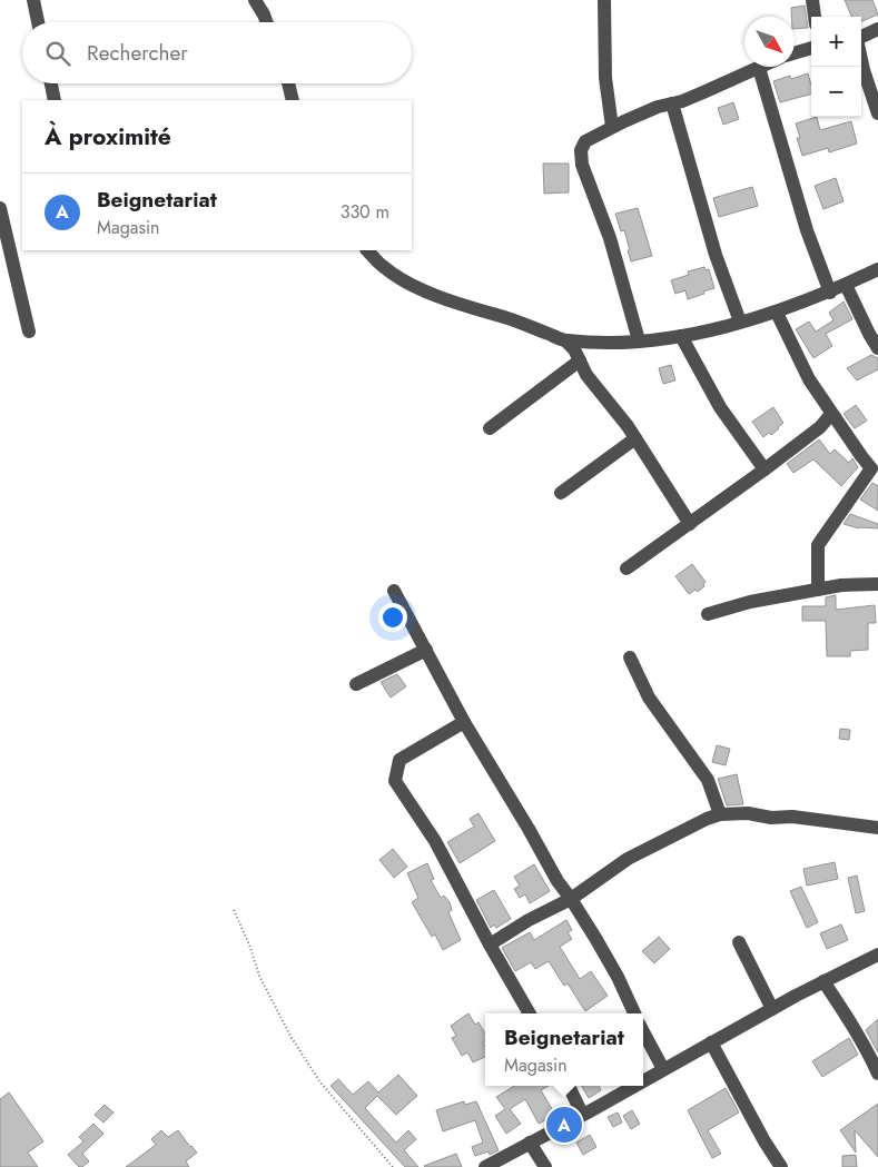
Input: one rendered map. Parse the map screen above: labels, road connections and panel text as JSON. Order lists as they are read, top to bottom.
{
  "north": "bottom right",
  "page": {
    "map_buttons": ["+", "−"],
    "search": "Rechercher",
    "heading": "À proximité",
    "list": [
      {
        "mark": "A",
        "name": "Beignetariat",
        "note": "Magasin",
        "value": "330 m"
      }
    ],
    "popup": ["Beignetariat", "Magasin"],
    "pins": "A"
  }
}
